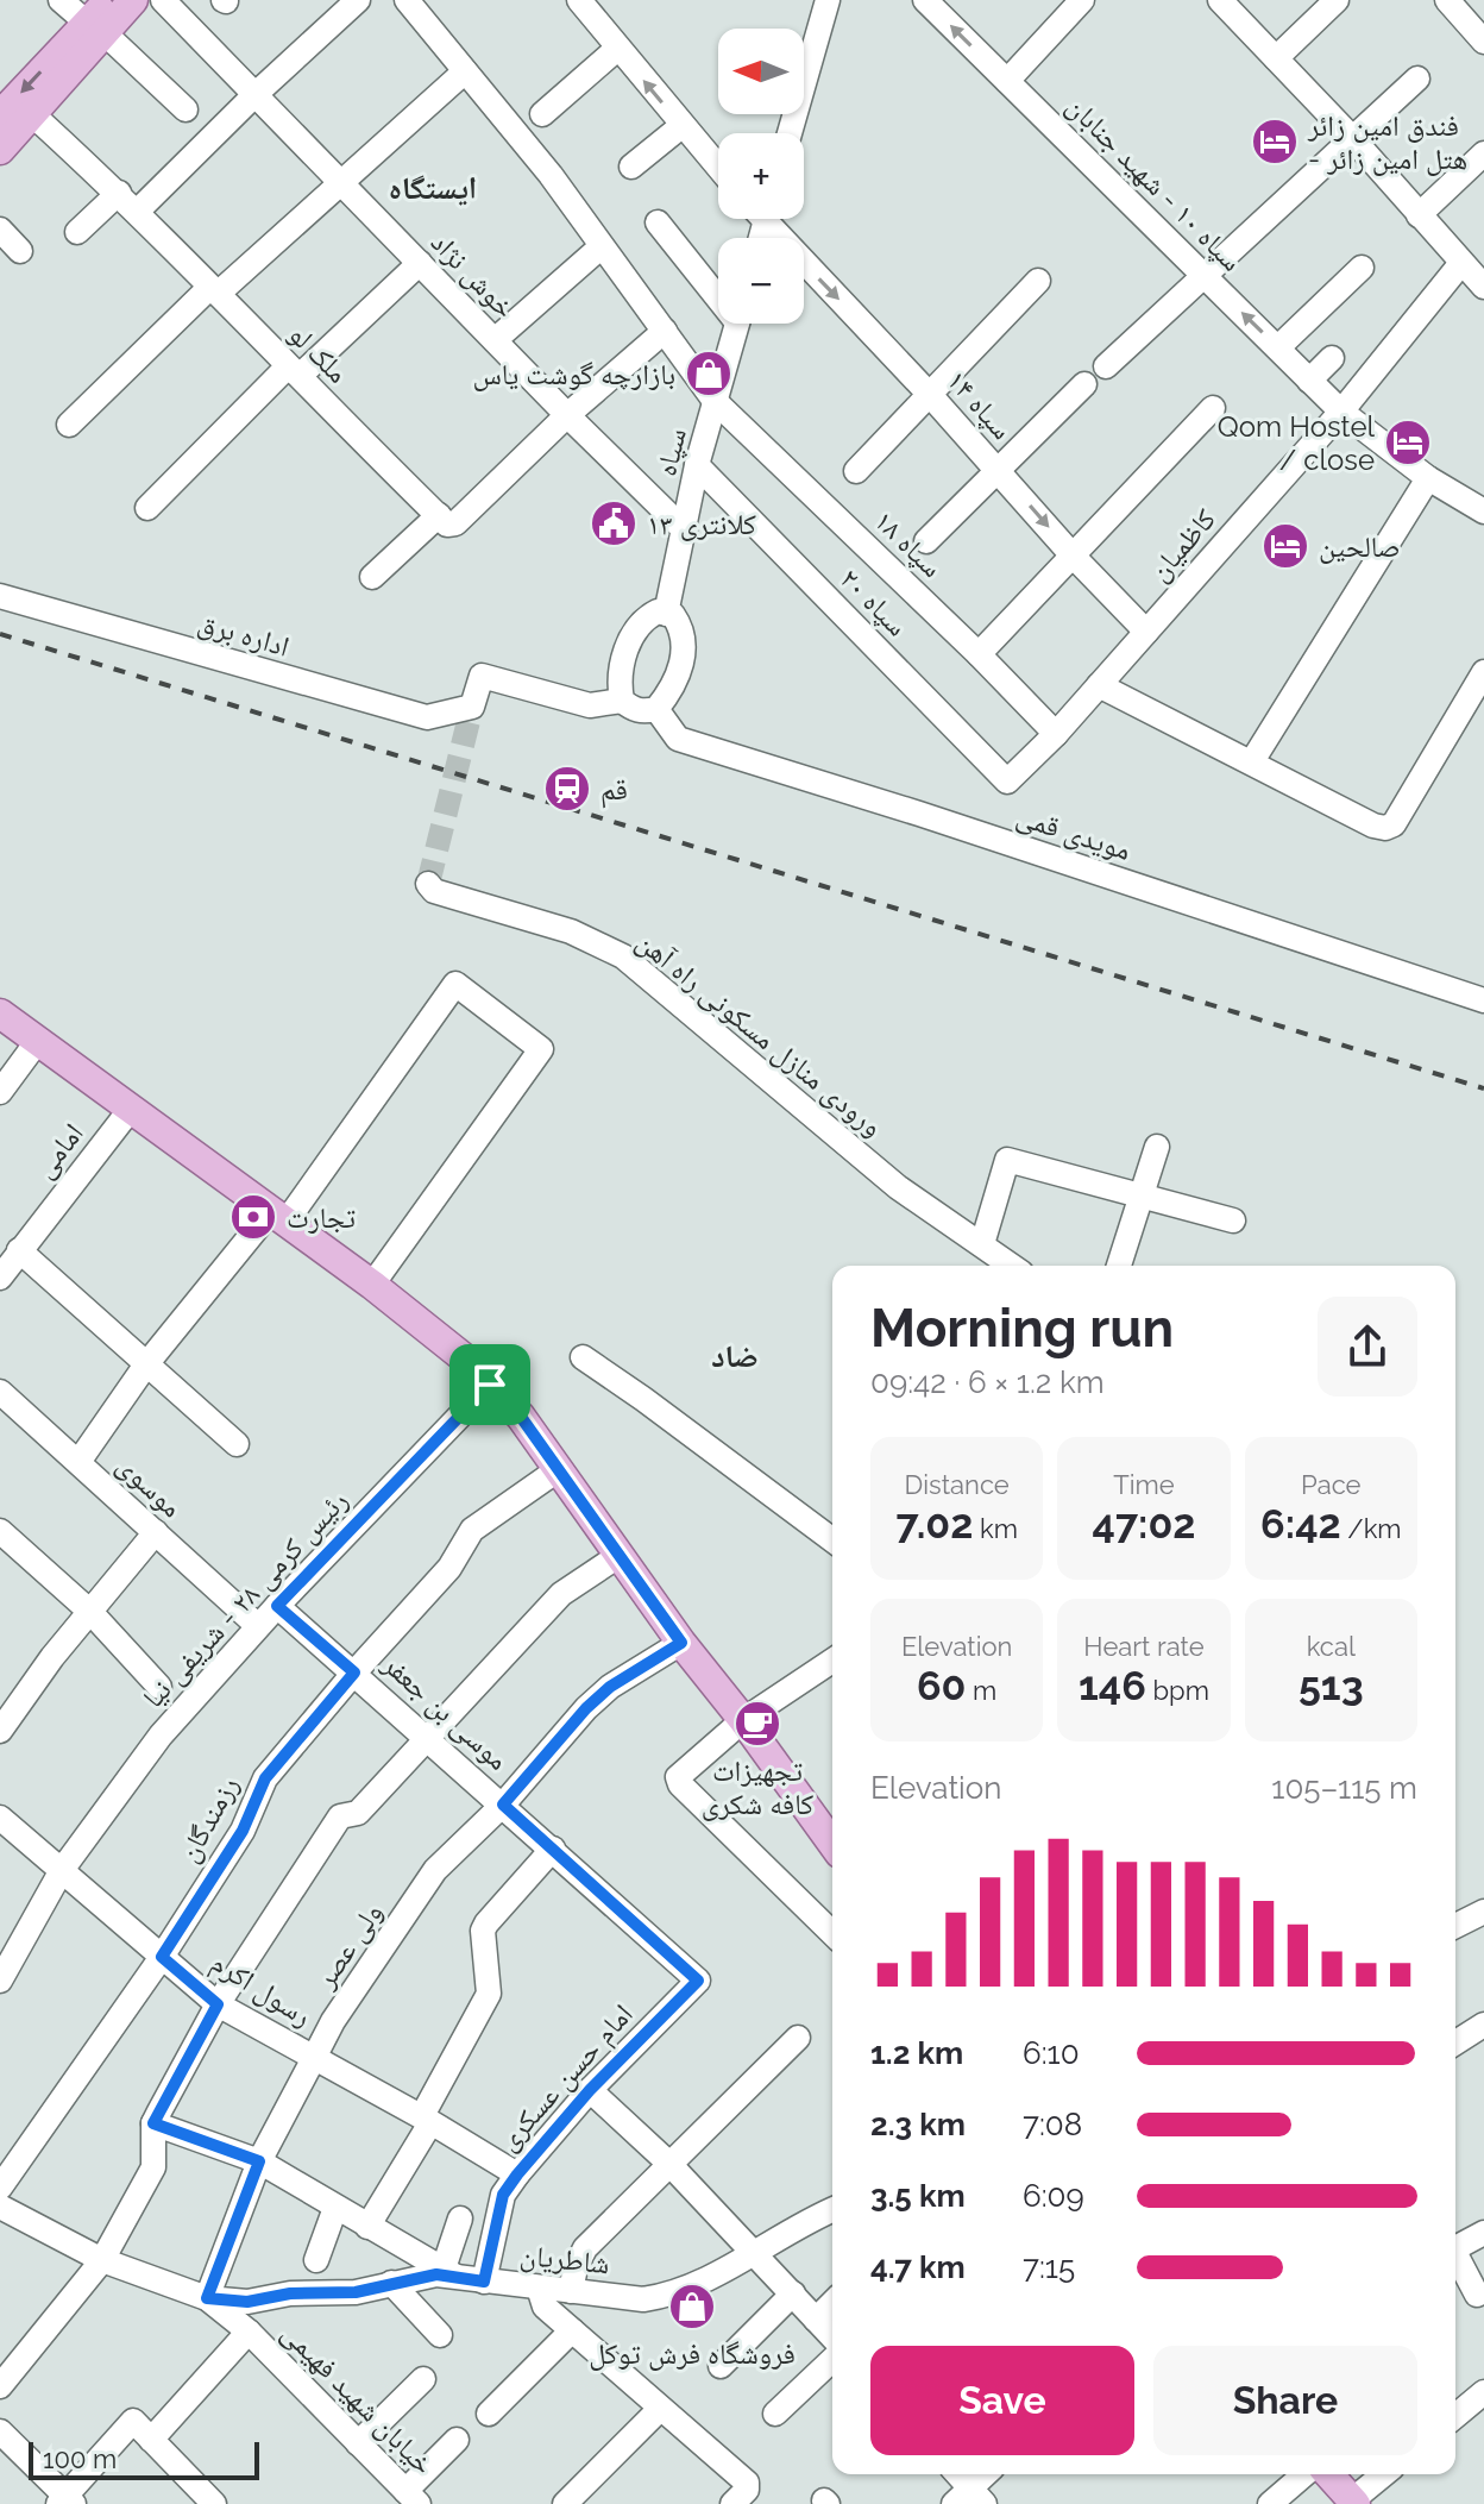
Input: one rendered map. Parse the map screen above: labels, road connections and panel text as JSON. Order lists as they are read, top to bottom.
{
  "streets": {
    "street": [
      "سپاه ۱۰ - شهید جنابان",
      "خوش نژاد",
      "ملک لو",
      "سپاه ۱۴",
      "سپاه",
      "سپاه ۱۸",
      "کاظمیان",
      "سپاه ۲۰",
      "اداره برق",
      "مویدی قمی",
      "ورودی منازل مسکونی راه آهن",
      "امامی",
      "موسوی",
      "رئیس کرمی ۲۸ - شریفی نیا",
      "موسی بن جعفر",
      "رزمندگان",
      "ولی عصر",
      "رسول اکرم",
      "امام حسن عسکری",
      "شاطریان",
      "خیابان شهید فهیمی"
    ]
  },
  "crossings": [
    ["سپاه ۱۰ - شهید جنابان", "کاظمیان"],
    ["خوش نژاد", "سپاه"],
    ["سپاه ۱۴", "کاظمیان"],
    ["سپاه", "سپاه ۱۸"],
    ["سپاه", "سپاه ۲۰"],
    ["سپاه ۱۸", "کاظمیان"],
    ["کاظمیان", "سپاه ۲۰"],
    ["موسوی", "رئیس کرمی ۲۸ - شریفی نیا"],
    ["رئیس کرمی ۲۸ - شریفی نیا", "موسی بن جعفر"],
    ["رئیس کرمی ۲۸ - شریفی نیا", "رسول اکرم"],
    ["موسی بن جعفر", "رزمندگان"],
    ["موسی بن جعفر", "ولی عصر"],
    ["موسی بن جعفر", "امام حسن عسکری"],
    ["رزمندگان", "رسول اکرم"],
    ["ولی عصر", "رسول اکرم"],
    ["ولی عصر", "شاطریان"],
    ["ولی عصر", "خیابان شهید فهیمی"],
    ["رسول اکرم", "امام حسن عسکری"],
    ["امام حسن عسکری", "شاطریان"],
    ["شاطریان", "خیابان شهید فهیمی"]
  ],
  "one_way": ["سپاه ۱۴"],
  "districts": ["ایستگاه", "ضاد"],
  "places": {
    "hotel": ["فندق امین زائر - هتل امین زائر", "Qom Hostel / close", "صالحین"],
    "shop": ["بازارچه گوشت یاس", "فروشگاه فرش توکل"],
    "public building": ["کلانتری ۱۳"],
    "station": ["قم"],
    "bank": ["تجارت"],
    "cafe": ["تجهیزات کافه شکری"]
  },
  "scale_bar": "100 m",
  "north": "left",
  "page": {
    "map_buttons": ["+", "−"],
    "heading": ["Morning run", "09:42 · 6 × 1.2 km"],
    "stats": [
      ["Distance", "7.02 km"],
      ["Time", "47:02"],
      ["Pace", "6:42 /km"],
      ["Elevation", "60 m"],
      ["Heart rate", "146 bpm"],
      ["kcal", "513"]
    ],
    "chart": ["Elevation", "105–115 m"],
    "list": [
      {
        "name": "1.2 km",
        "note": "6:10"
      },
      {
        "name": "2.3 km",
        "note": "7:08"
      },
      {
        "name": "3.5 km",
        "note": "6:09"
      },
      {
        "name": "4.7 km",
        "note": "7:15"
      }
    ],
    "buttons": ["Save", "Share"],
    "scale": "100 m"
  }
}
